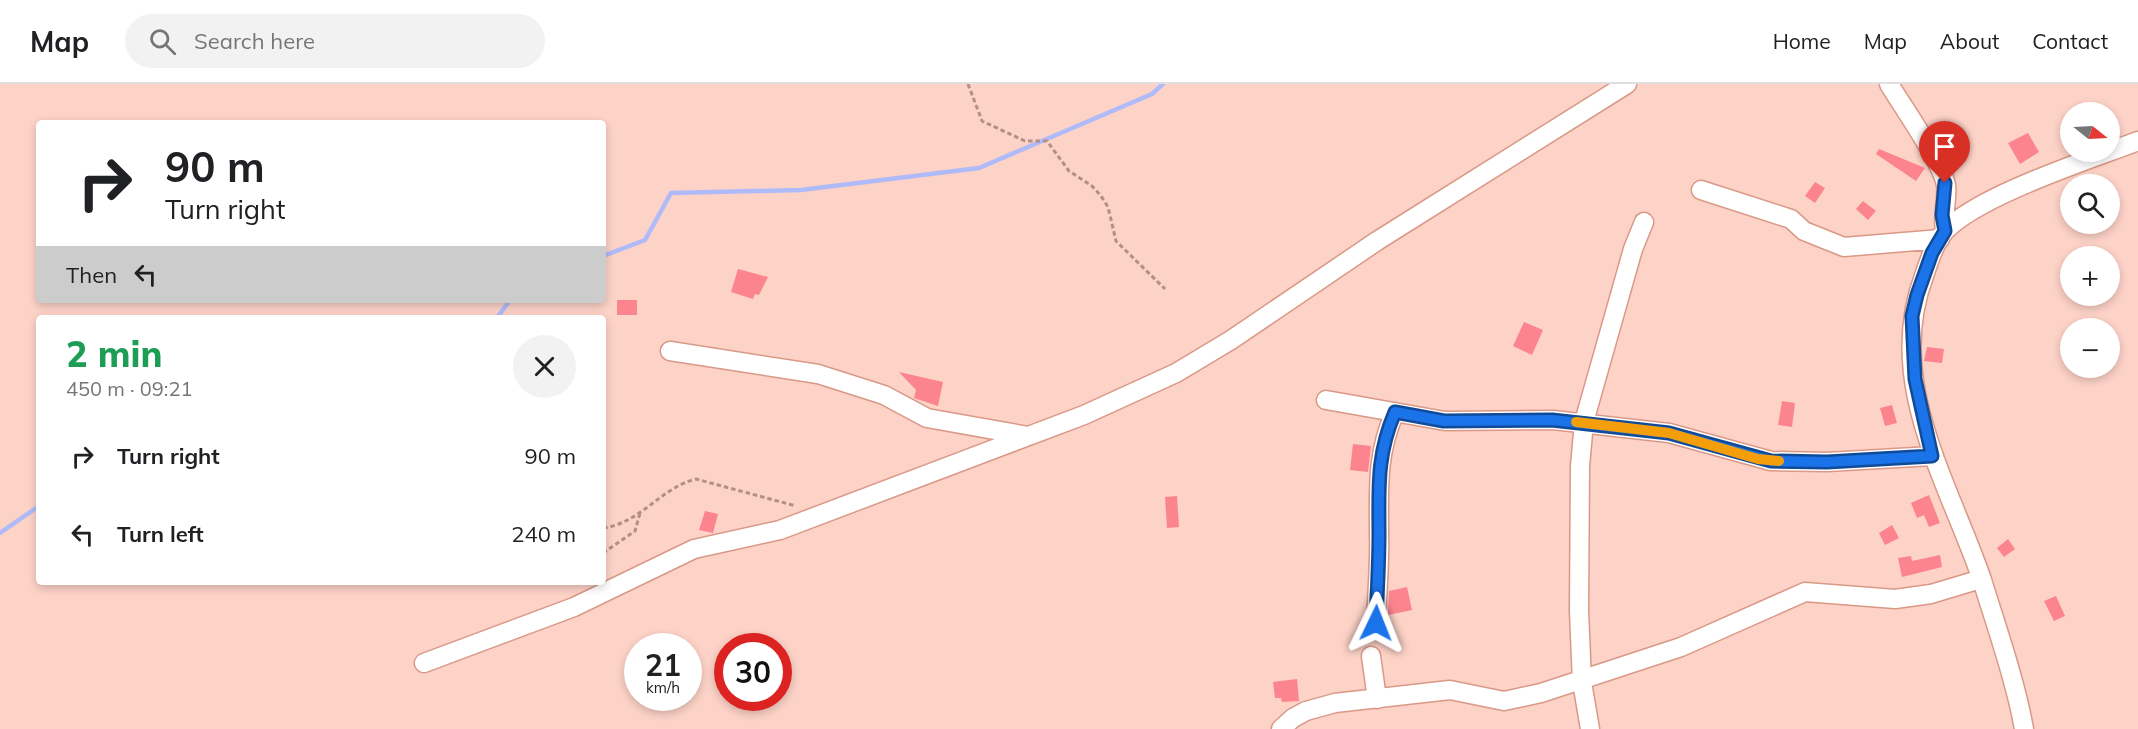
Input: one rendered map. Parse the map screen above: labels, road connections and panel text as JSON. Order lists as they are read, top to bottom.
{
  "north": "right",
  "page": {
    "header": "Map",
    "search": "Search here",
    "nav": [
      "Home",
      "Map",
      "About",
      "Contact"
    ],
    "map_buttons": ["+", "−"],
    "turn": ["90 m", "Turn right"],
    "then": "Then",
    "heading": ["2 min", "450 m · 09:21"],
    "list": [
      {
        "name": "Turn right",
        "value": "90 m"
      },
      {
        "name": "Turn left",
        "value": "240 m"
      }
    ],
    "speed": "21 km/h",
    "limit": "30"
  }
}
